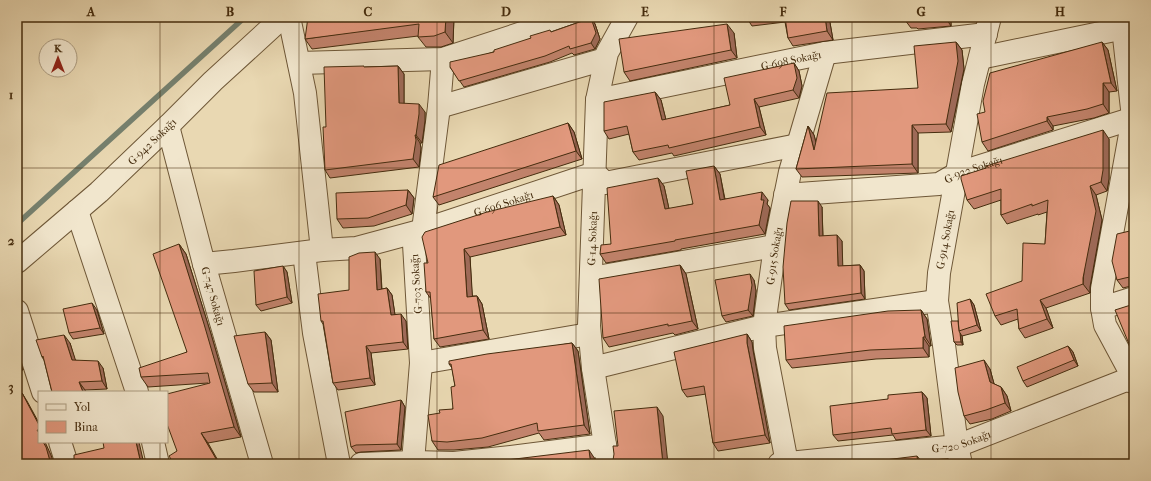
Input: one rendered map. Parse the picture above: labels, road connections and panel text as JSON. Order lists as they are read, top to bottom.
{
  "streets": {
    "street": [
      "G-698 Sokağı",
      "G-942 Sokağı",
      "G-922 Sokağı",
      "G-696 Sokağı",
      "G-14 Sokağı",
      "G-914 Sokağı",
      "G-915 Sokağı",
      "G-703 Sokağı",
      "G-747 Sokağı",
      "G-720 Sokağı"
    ]
  },
  "crossings": [
    ["G-698 Sokağı", "G-14 Sokağı"],
    ["G-698 Sokağı", "G-914 Sokağı"],
    ["G-698 Sokağı", "G-915 Sokağı"],
    ["G-942 Sokağı", "G-747 Sokağı"],
    ["G-922 Sokağı", "G-914 Sokağı"],
    ["G-922 Sokağı", "G-915 Sokağı"],
    ["G-696 Sokağı", "G-14 Sokağı"],
    ["G-696 Sokağı", "G-703 Sokağı"],
    ["G-696 Sokağı", "G-747 Sokağı"],
    ["G-914 Sokağı", "G-720 Sokağı"],
    ["G-915 Sokağı", "G-720 Sokağı"]
  ],
  "legend": ["Yol", "Bina"],
  "north": "top",
  "grid": {
    "columns": [
      "A",
      "B",
      "C",
      "D",
      "E",
      "F",
      "G",
      "H"
    ],
    "rows": ["1", "2", "3"]
  }
}
